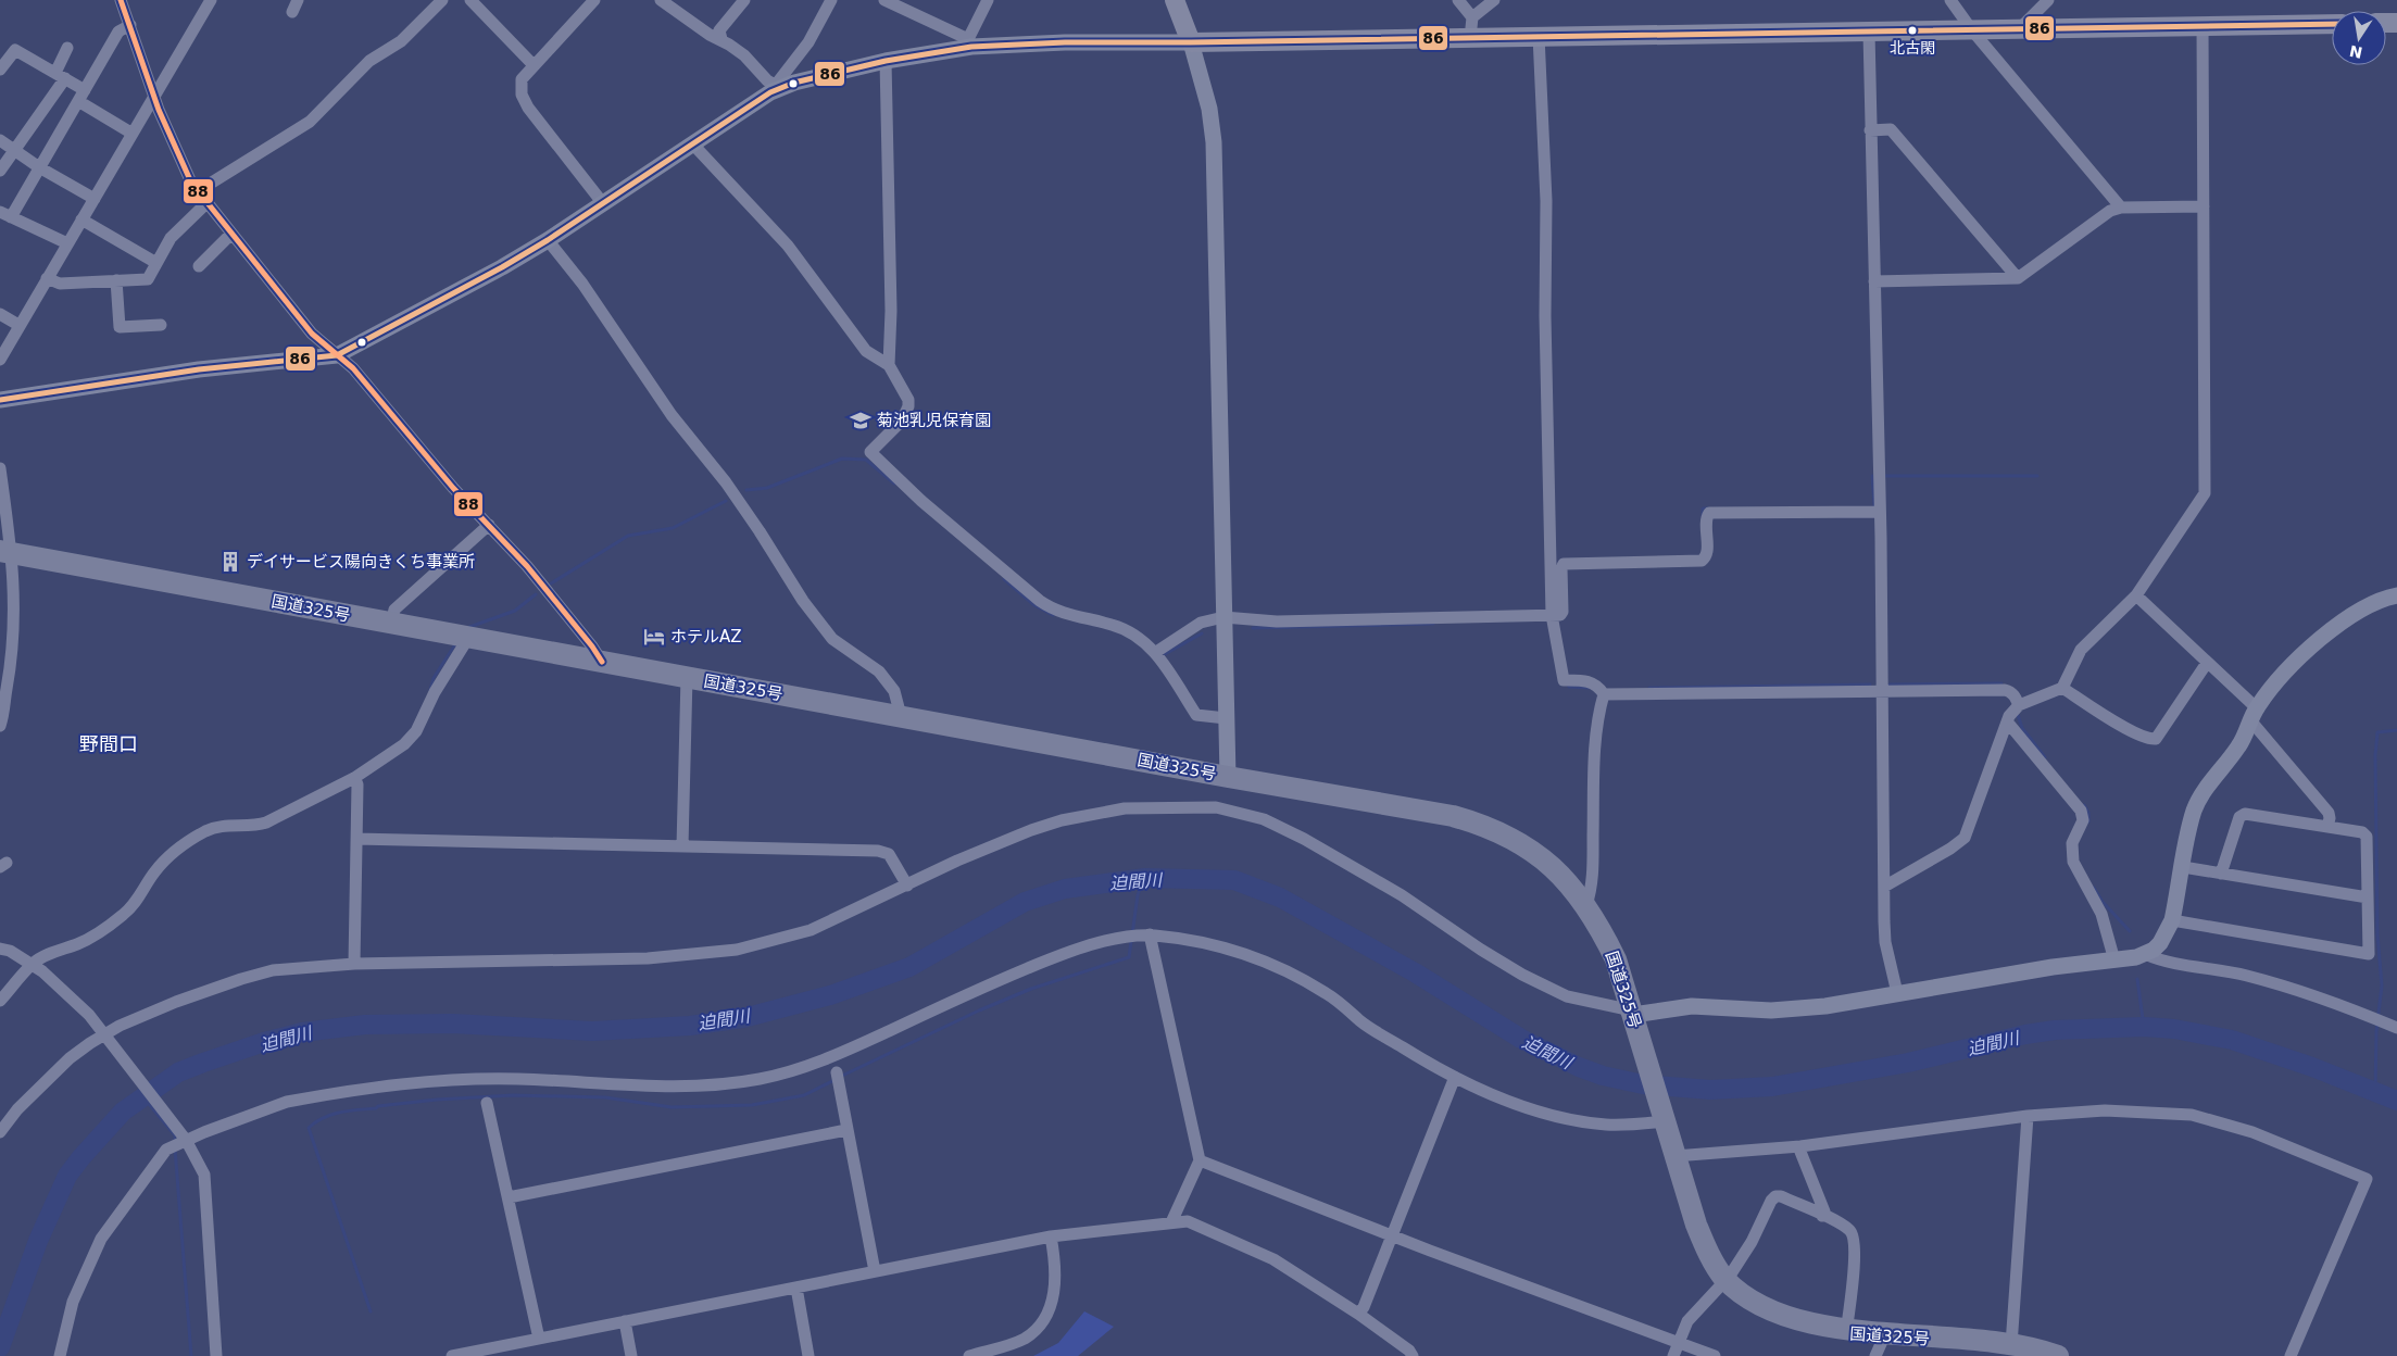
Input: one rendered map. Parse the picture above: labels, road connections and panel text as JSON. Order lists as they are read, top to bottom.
{
  "streets": {
    "highway": ["国道325号"]
  },
  "districts": ["野間口"],
  "water": ["迫間川"],
  "places": {
    "other": ["北古閑"],
    "school or university": ["菊池乳児保育園"],
    "building": ["デイサービス陽向きくち事業所"],
    "hotel": ["ホテルAZ"]
  },
  "lines": ["transit line 88", "transit line 86"],
  "north": "bottom"
}
